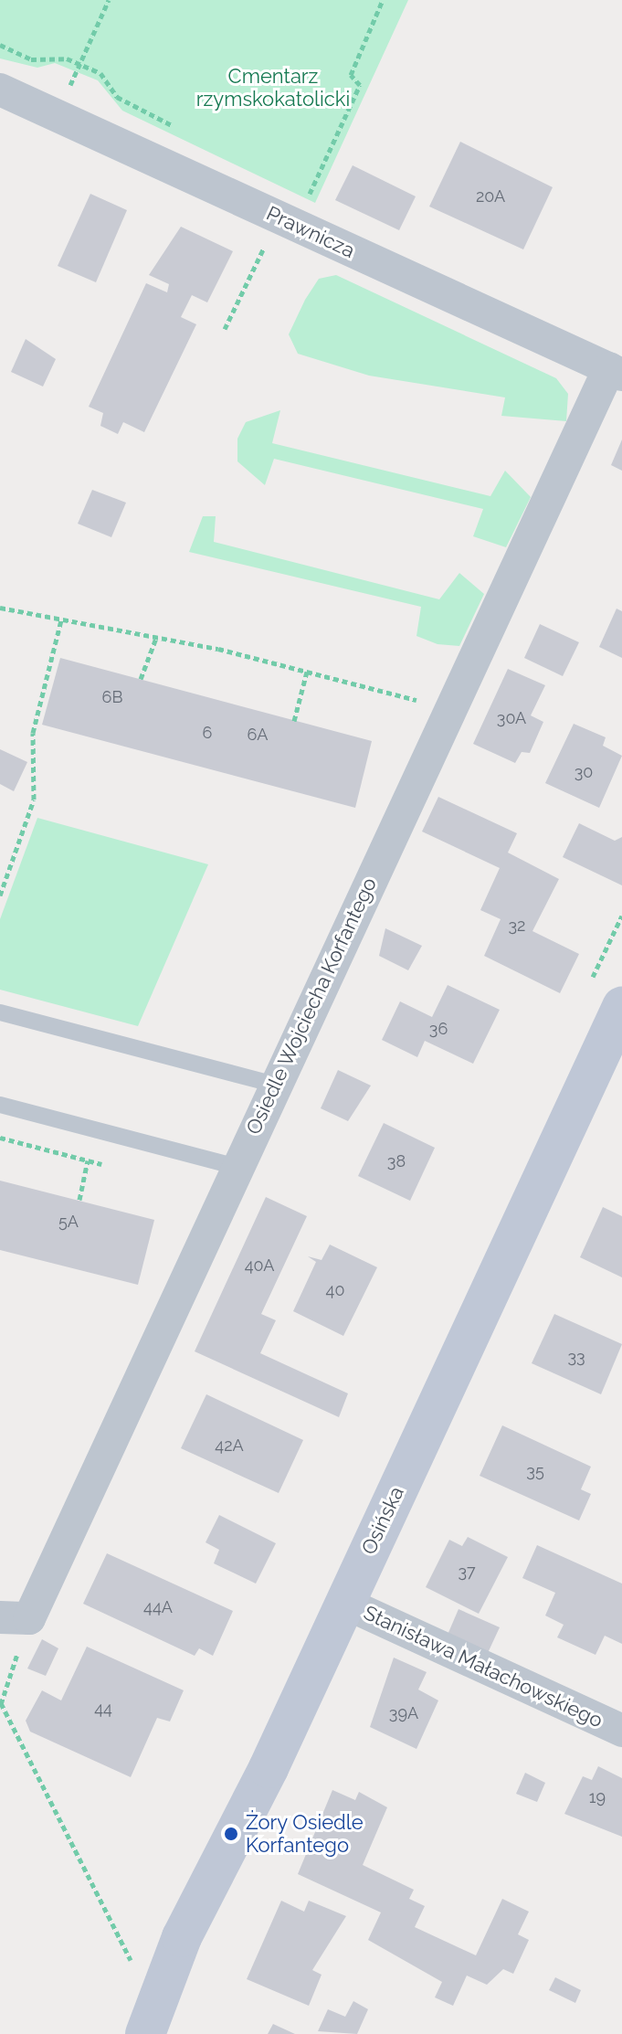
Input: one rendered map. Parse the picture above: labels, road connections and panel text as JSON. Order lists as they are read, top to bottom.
{
  "streets": {
    "street": [
      "Prawnicza",
      "Osiedle Wojciecha Korfantego",
      "Osińska",
      "Stanisława Małachowskiego"
    ]
  },
  "crossings": [
    ["Prawnicza", "Osiedle Wojciecha Korfantego"],
    ["Osińska", "Stanisława Małachowskiego"]
  ],
  "parks": ["Cmentarz rzymskokatolicki"],
  "places": ["Żory Osiedle Korfantego"],
  "house_numbers": [
    "20A",
    "6B",
    "30A",
    "6",
    "6A",
    "30",
    "32",
    "36",
    "38",
    "5A",
    "40A",
    "40",
    "33",
    "42A",
    "35",
    "37",
    "44A",
    "44",
    "39A",
    "19"
  ]
}
